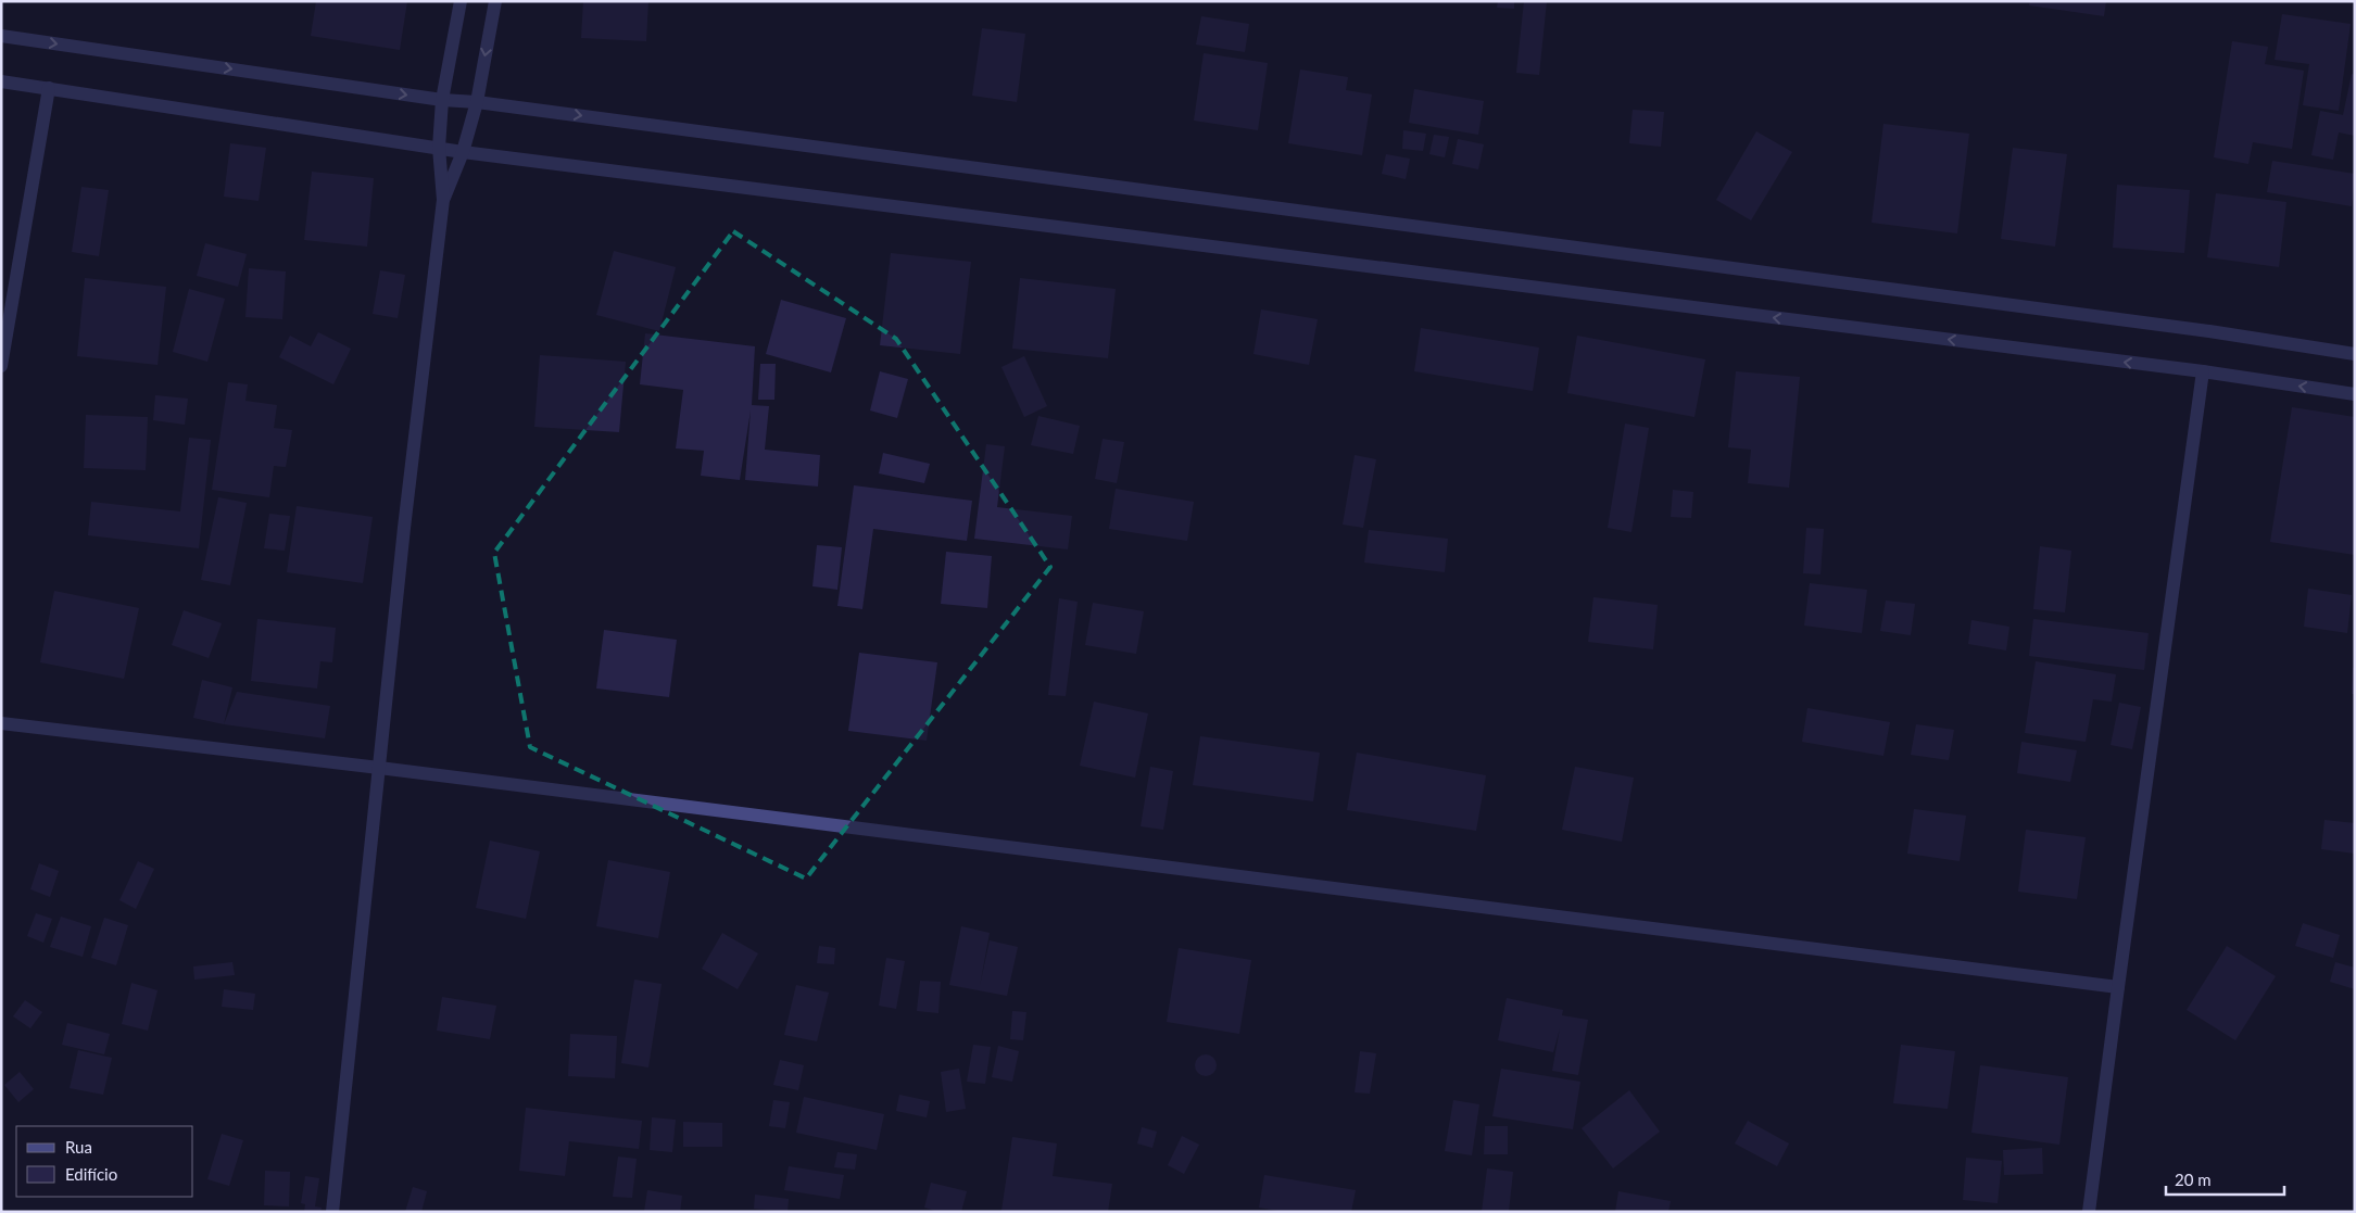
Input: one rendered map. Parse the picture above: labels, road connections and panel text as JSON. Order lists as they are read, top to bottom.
{
  "legend": ["Rua", "Edifício"],
  "scale_bar": "20 m"
}
